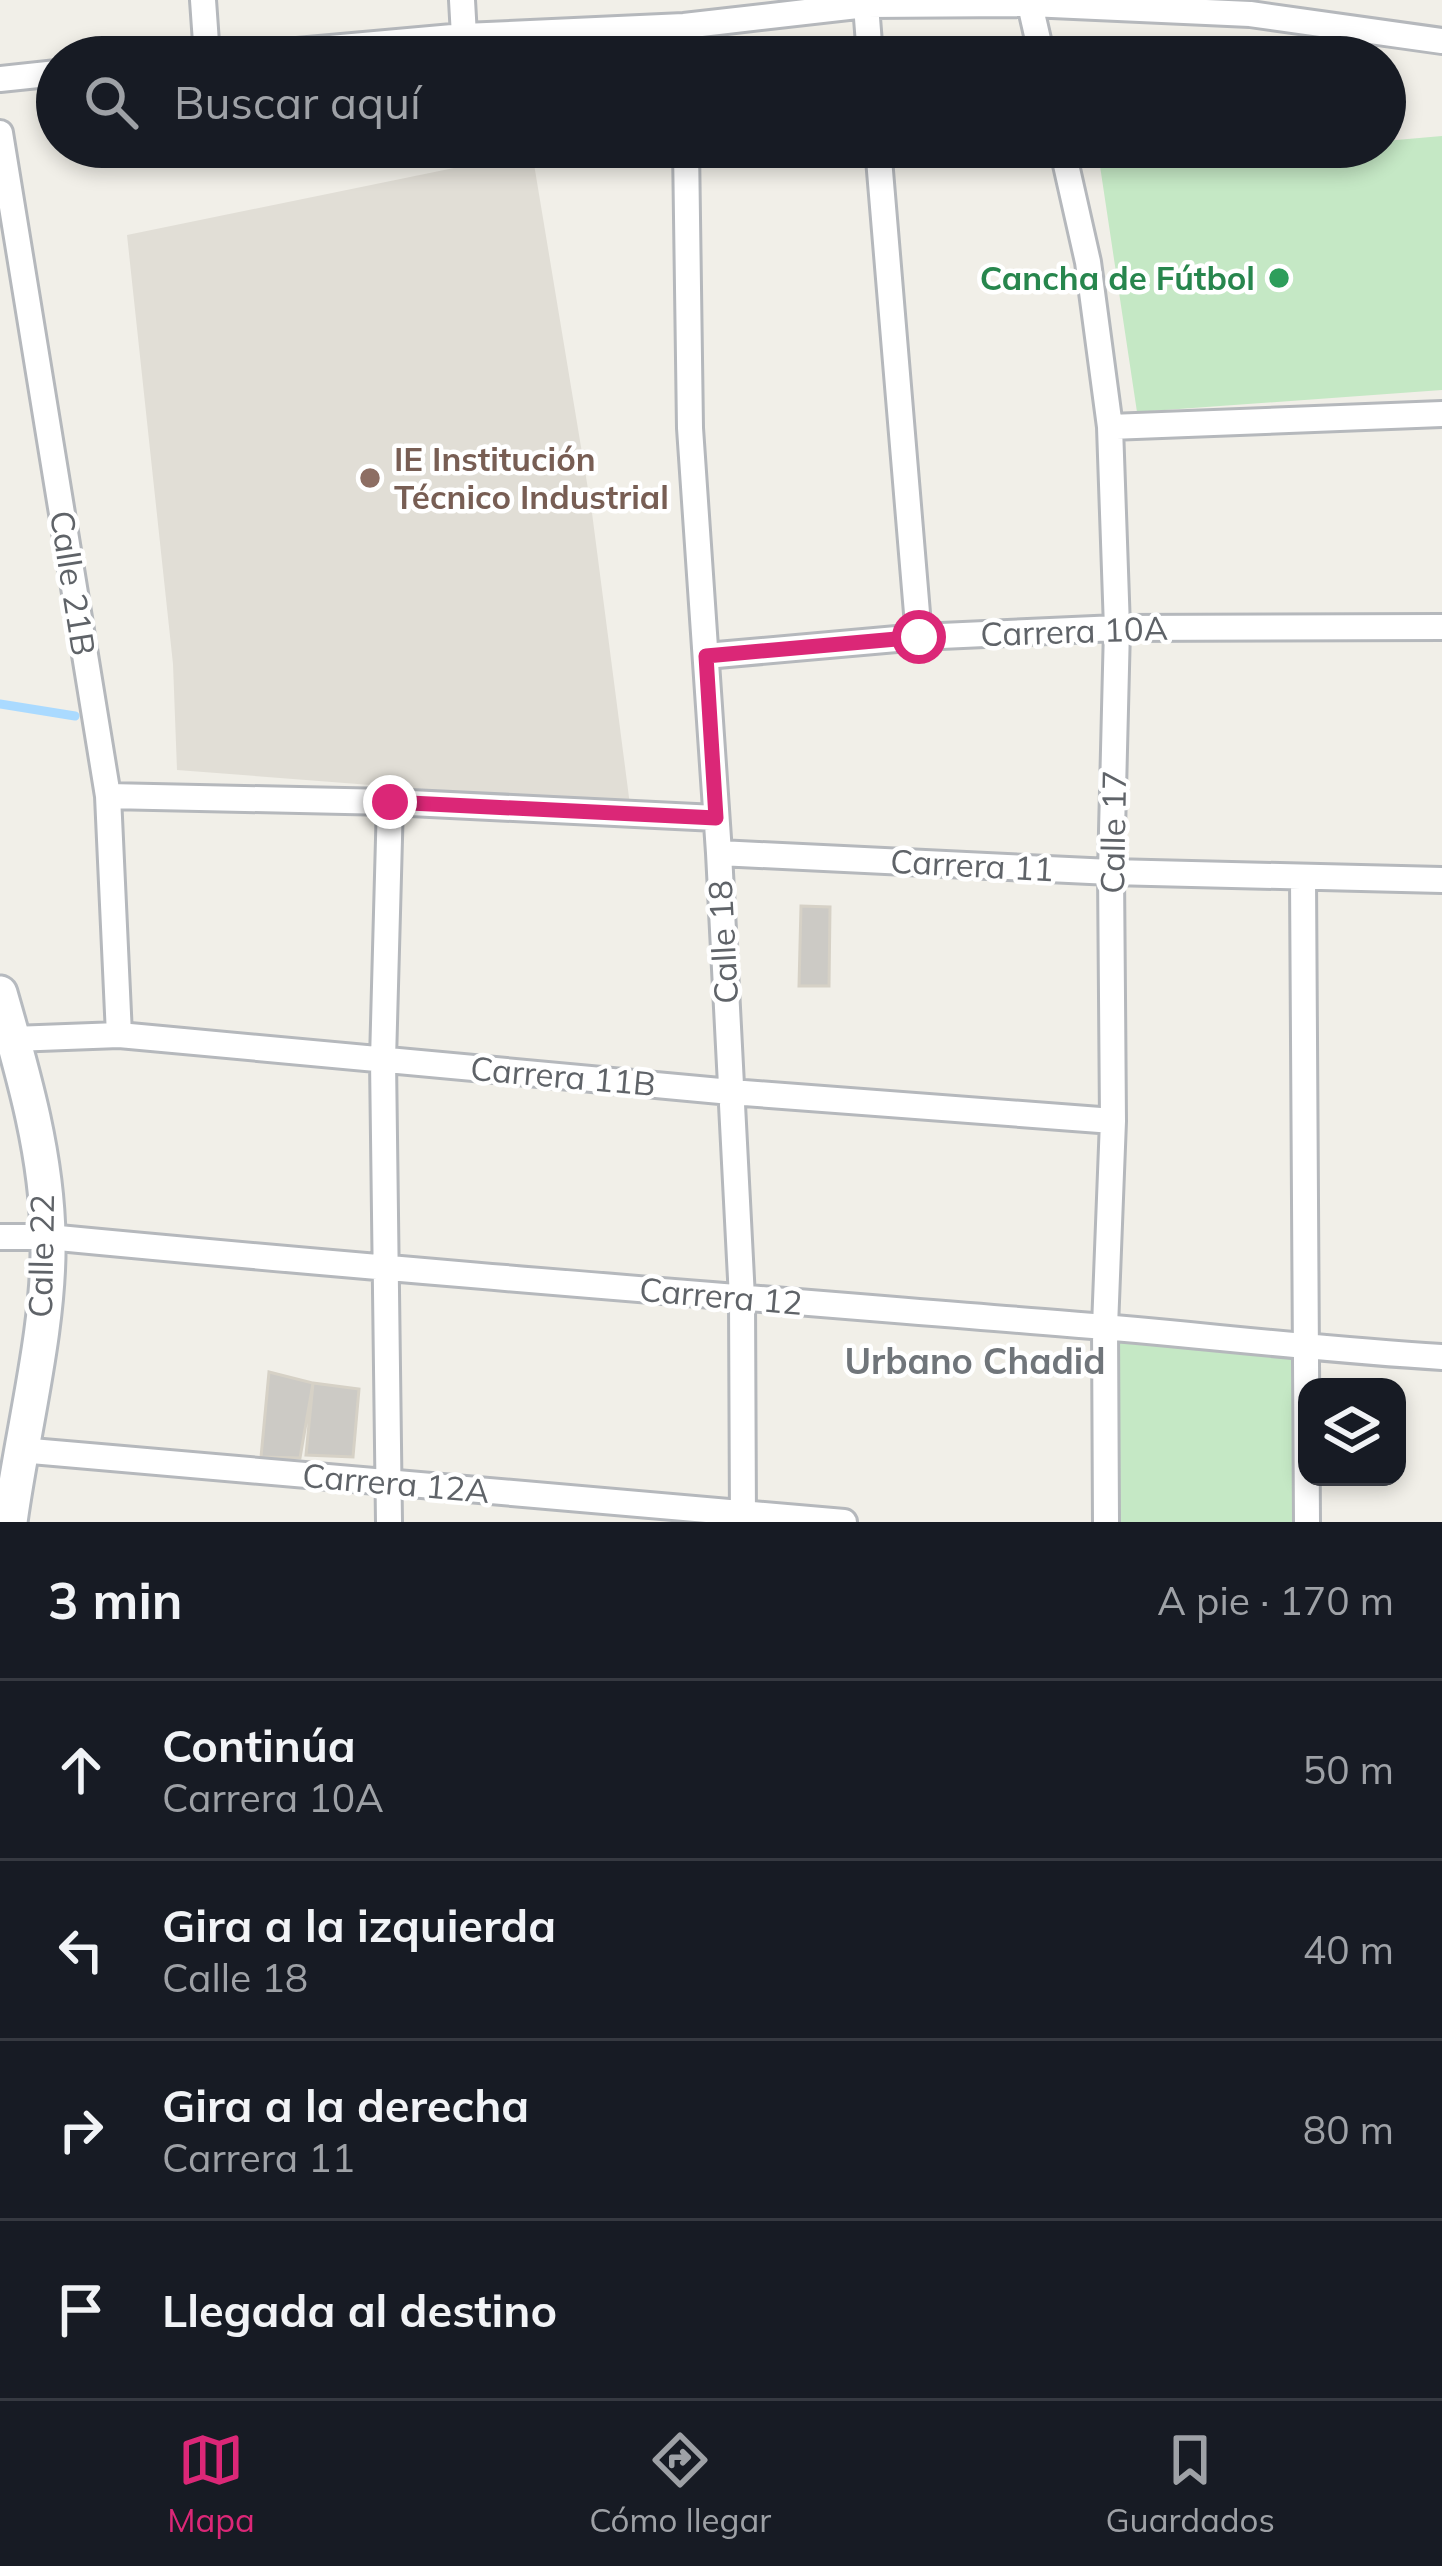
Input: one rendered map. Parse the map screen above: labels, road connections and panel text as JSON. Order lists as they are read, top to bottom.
{
  "streets": {
    "street": [
      "Calle 21B",
      "Carrera 10A",
      "Calle 17",
      "Carrera 11",
      "Calle 18",
      "Carrera 11B",
      "Calle 22",
      "Carrera 12",
      "Carrera 12A"
    ]
  },
  "crossings": [
    ["Calle 21B", "Carrera 11B"],
    ["Carrera 10A", "Calle 17"],
    ["Carrera 10A", "Calle 18"],
    ["Calle 17", "Carrera 11"],
    ["Calle 17", "Carrera 11B"],
    ["Calle 17", "Carrera 12"],
    ["Carrera 11", "Calle 18"],
    ["Calle 18", "Carrera 11B"],
    ["Calle 18", "Carrera 12"],
    ["Calle 18", "Carrera 12A"],
    ["Carrera 11B", "Calle 22"],
    ["Calle 22", "Carrera 12"],
    ["Calle 22", "Carrera 12A"]
  ],
  "districts": ["Urbano Chadid"],
  "places": ["Cancha de Fútbol", "IE Institución Técnico Industrial"],
  "page": {
    "search": "Buscar aquí",
    "heading": ["3 min", "A pie · 170 m"],
    "list": [
      ["Continúa", "Carrera 10A", "50 m"],
      ["Gira a la izquierda", "Calle 18", "40 m"],
      ["Gira a la derecha", "Carrera 11", "80 m"],
      "Llegada al destino"
    ],
    "nav": ["Mapa", "Cómo llegar", "Guardados"]
  }
}
